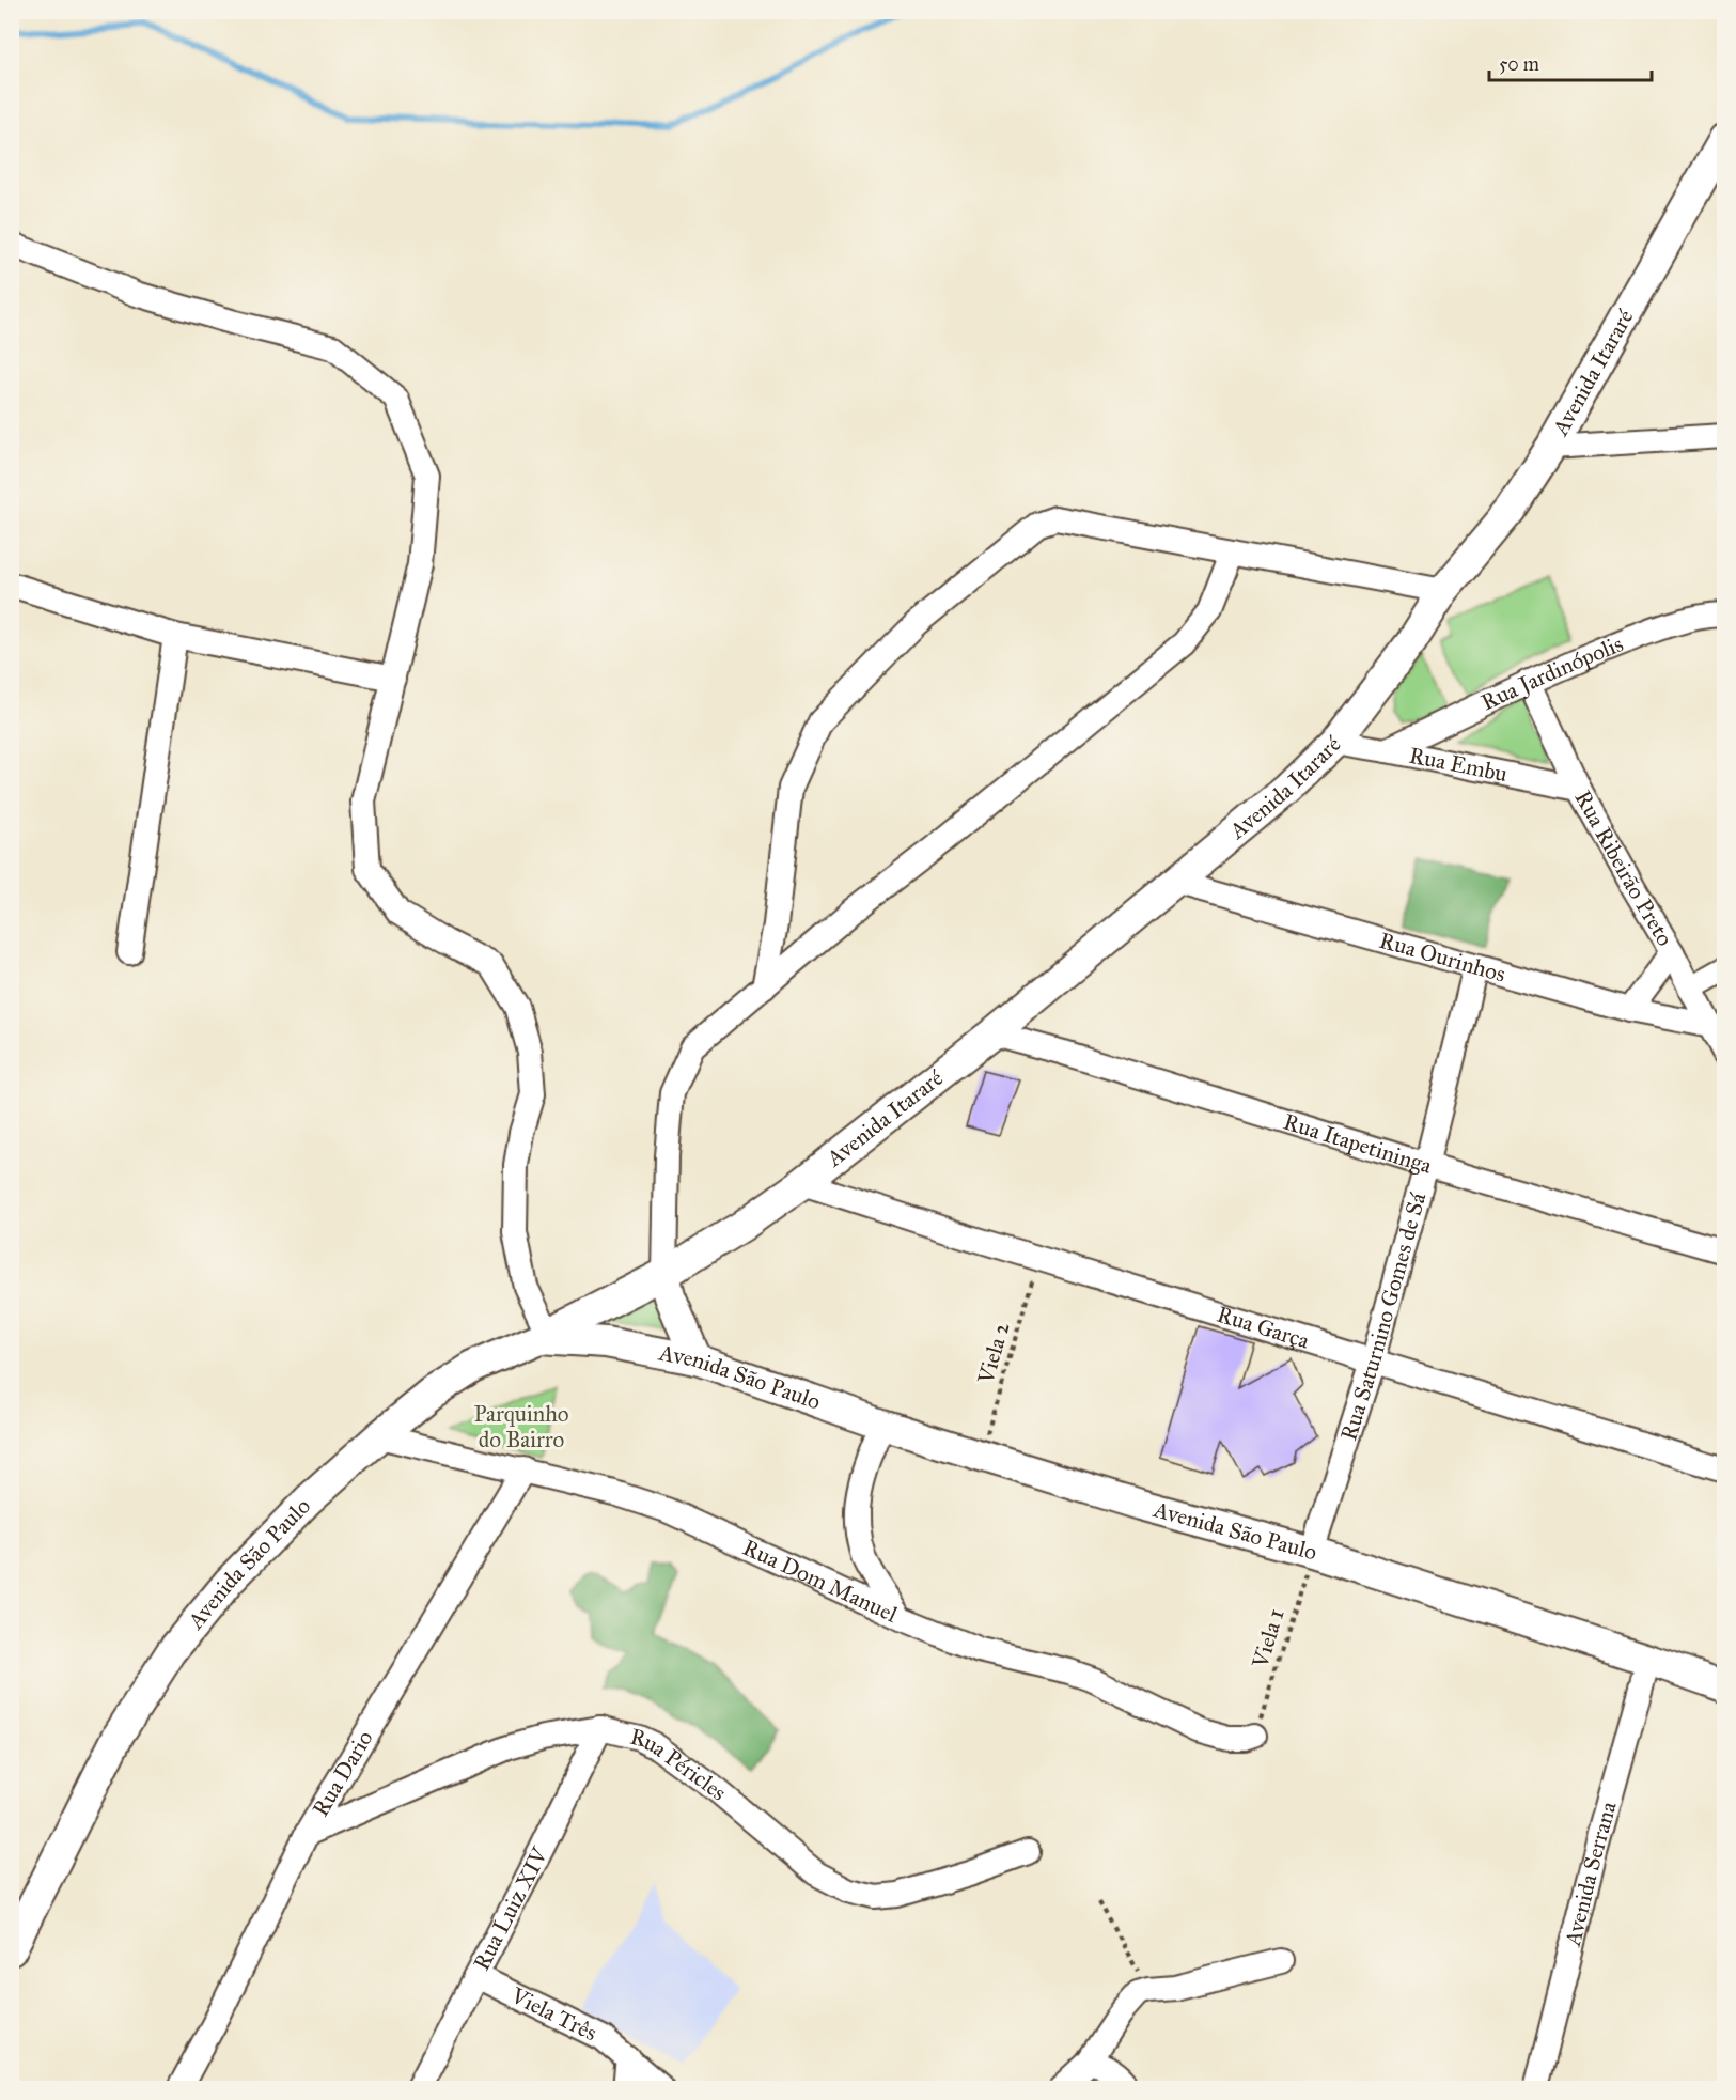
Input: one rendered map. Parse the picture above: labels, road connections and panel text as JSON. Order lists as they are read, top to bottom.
{
  "streets": {
    "main road": ["Avenida Itararé", "Avenida São Paulo"],
    "street": [
      "Rua Jardinópolis",
      "Rua Embu",
      "Rua Ribeirão Preto",
      "Rua Ourinhos",
      "Rua Itapetininga",
      "Rua Saturnino Gomes de Sá",
      "Rua Garça",
      "Rua Dom Manuel",
      "Rua Péricles",
      "Rua Dario",
      "Avenida Serrana",
      "Rua Luiz XIV",
      "Viela Três"
    ],
    "path": ["Viela 2", "Viela 1"]
  },
  "crossings": [
    ["Avenida Itararé", "Rua Embu"],
    ["Avenida Itararé", "Rua Ourinhos"],
    ["Avenida Itararé", "Rua Itapetininga"],
    ["Avenida Itararé", "Rua Garça"],
    ["Avenida Itararé", "Avenida São Paulo"],
    ["Rua Jardinópolis", "Rua Embu"],
    ["Rua Jardinópolis", "Rua Ribeirão Preto"],
    ["Rua Embu", "Rua Ribeirão Preto"],
    ["Rua Ribeirão Preto", "Rua Ourinhos"],
    ["Rua Ourinhos", "Rua Saturnino Gomes de Sá"],
    ["Rua Itapetininga", "Rua Saturnino Gomes de Sá"],
    ["Rua Saturnino Gomes de Sá", "Rua Garça"],
    ["Rua Saturnino Gomes de Sá", "Avenida São Paulo"],
    ["Rua Saturnino Gomes de Sá", "Viela 1"],
    ["Rua Garça", "Viela 2"],
    ["Viela 2", "Avenida São Paulo"],
    ["Avenida São Paulo", "Rua Dom Manuel"],
    ["Avenida São Paulo", "Viela 1"],
    ["Avenida São Paulo", "Avenida Serrana"],
    ["Rua Dom Manuel", "Viela 1"],
    ["Rua Dom Manuel", "Rua Dario"],
    ["Rua Péricles", "Rua Dario"],
    ["Rua Péricles", "Rua Luiz XIV"],
    ["Rua Luiz XIV", "Viela Três"]
  ],
  "parks": ["Parquinho do Bairro"],
  "scale_bar": "50 m"
}
